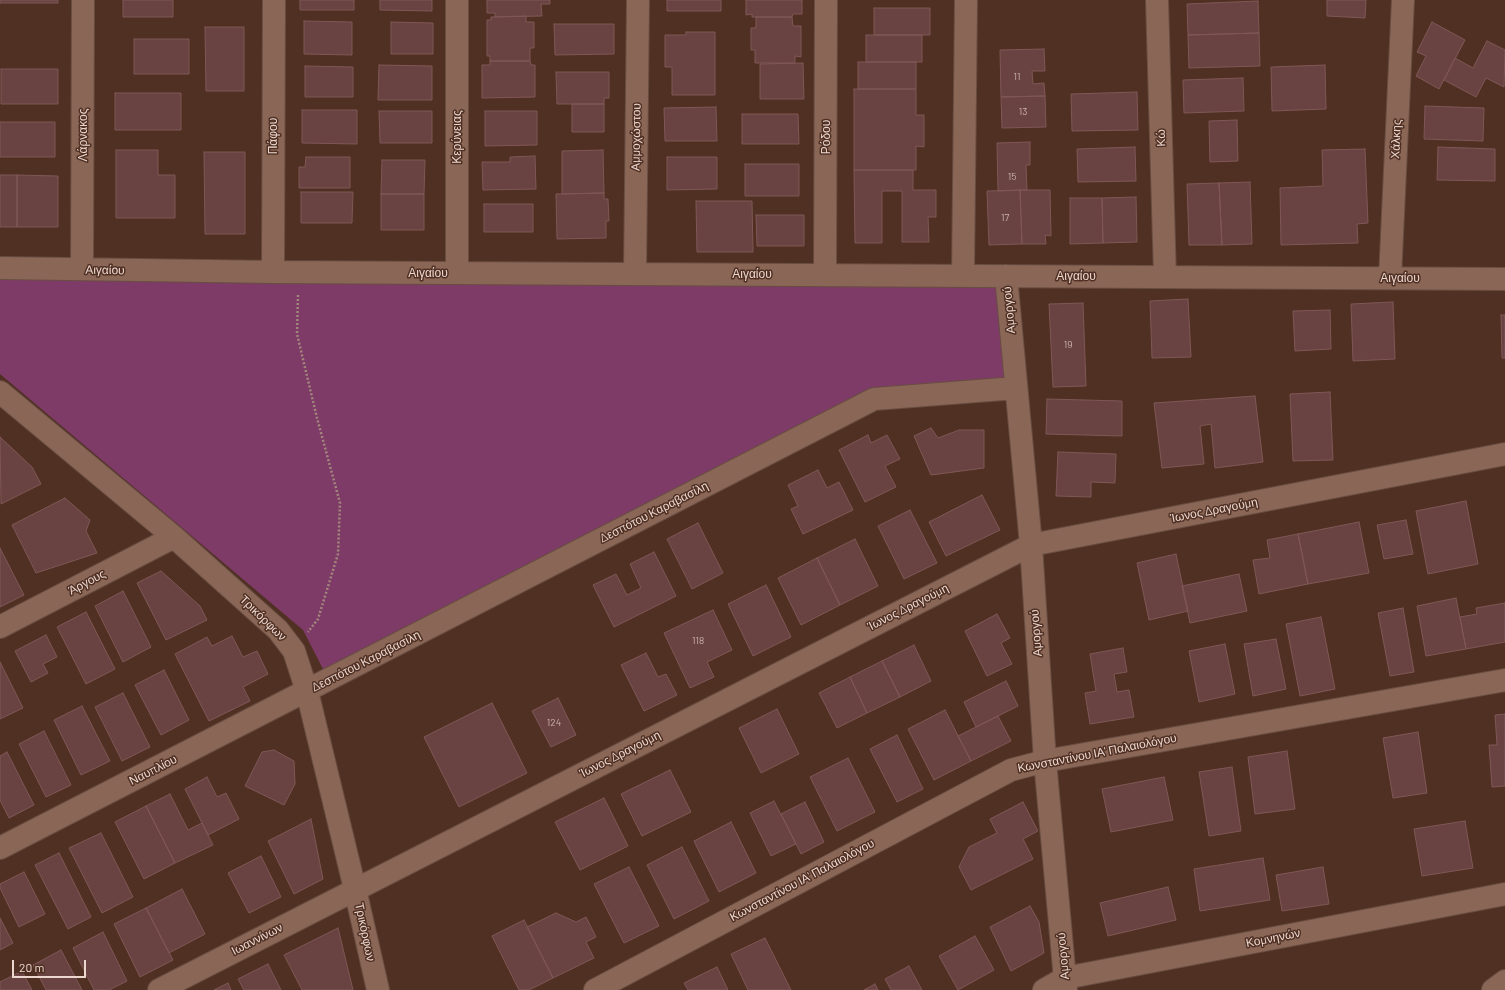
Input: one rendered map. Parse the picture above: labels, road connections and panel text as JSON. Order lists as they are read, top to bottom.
{
  "streets": {
    "street": [
      "Λάρνακος",
      "Πάφου",
      "Κερύνειας",
      "Αμμοχώστου",
      "Ρόδου",
      "Κώ",
      "Χάλκης",
      "Αιγαίου",
      "Αμοργού",
      "Ίωνος Δραγούμη",
      "Δεσπότου Καραβασίλη",
      "Άργους",
      "Τρικόρφων",
      "Κωνσταντίνου ΙΑ' Παλαιολόγου",
      "Ναυπλίου",
      "Κοµνηνών",
      "Ιωαννίνων"
    ]
  },
  "crossings": [
    ["Λάρνακος", "Αιγαίου"],
    ["Πάφου", "Αιγαίου"],
    ["Κερύνειας", "Αιγαίου"],
    ["Αμμοχώστου", "Αιγαίου"],
    ["Ρόδου", "Αιγαίου"],
    ["Κώ", "Αιγαίου"],
    ["Χάλκης", "Αιγαίου"],
    ["Αιγαίου", "Αμοργού"],
    ["Αμοργού", "Ίωνος Δραγούμη"],
    ["Αμοργού", "Δεσπότου Καραβασίλη"],
    ["Αμοργού", "Κωνσταντίνου ΙΑ' Παλαιολόγου"],
    ["Αμοργού", "Κοµνηνών"],
    ["Ίωνος Δραγούμη", "Τρικόρφων"],
    ["Ίωνος Δραγούμη", "Ιωαννίνων"],
    ["Δεσπότου Καραβασίλη", "Τρικόρφων"],
    ["Δεσπότου Καραβασίλη", "Ναυπλίου"],
    ["Άργους", "Τρικόρφων"],
    ["Τρικόρφων", "Ναυπλίου"],
    ["Τρικόρφων", "Ιωαννίνων"]
  ],
  "house_numbers": [
    "11",
    "13",
    "15",
    "17",
    "19",
    "118",
    "124"
  ],
  "scale_bar": "20 m"
}
